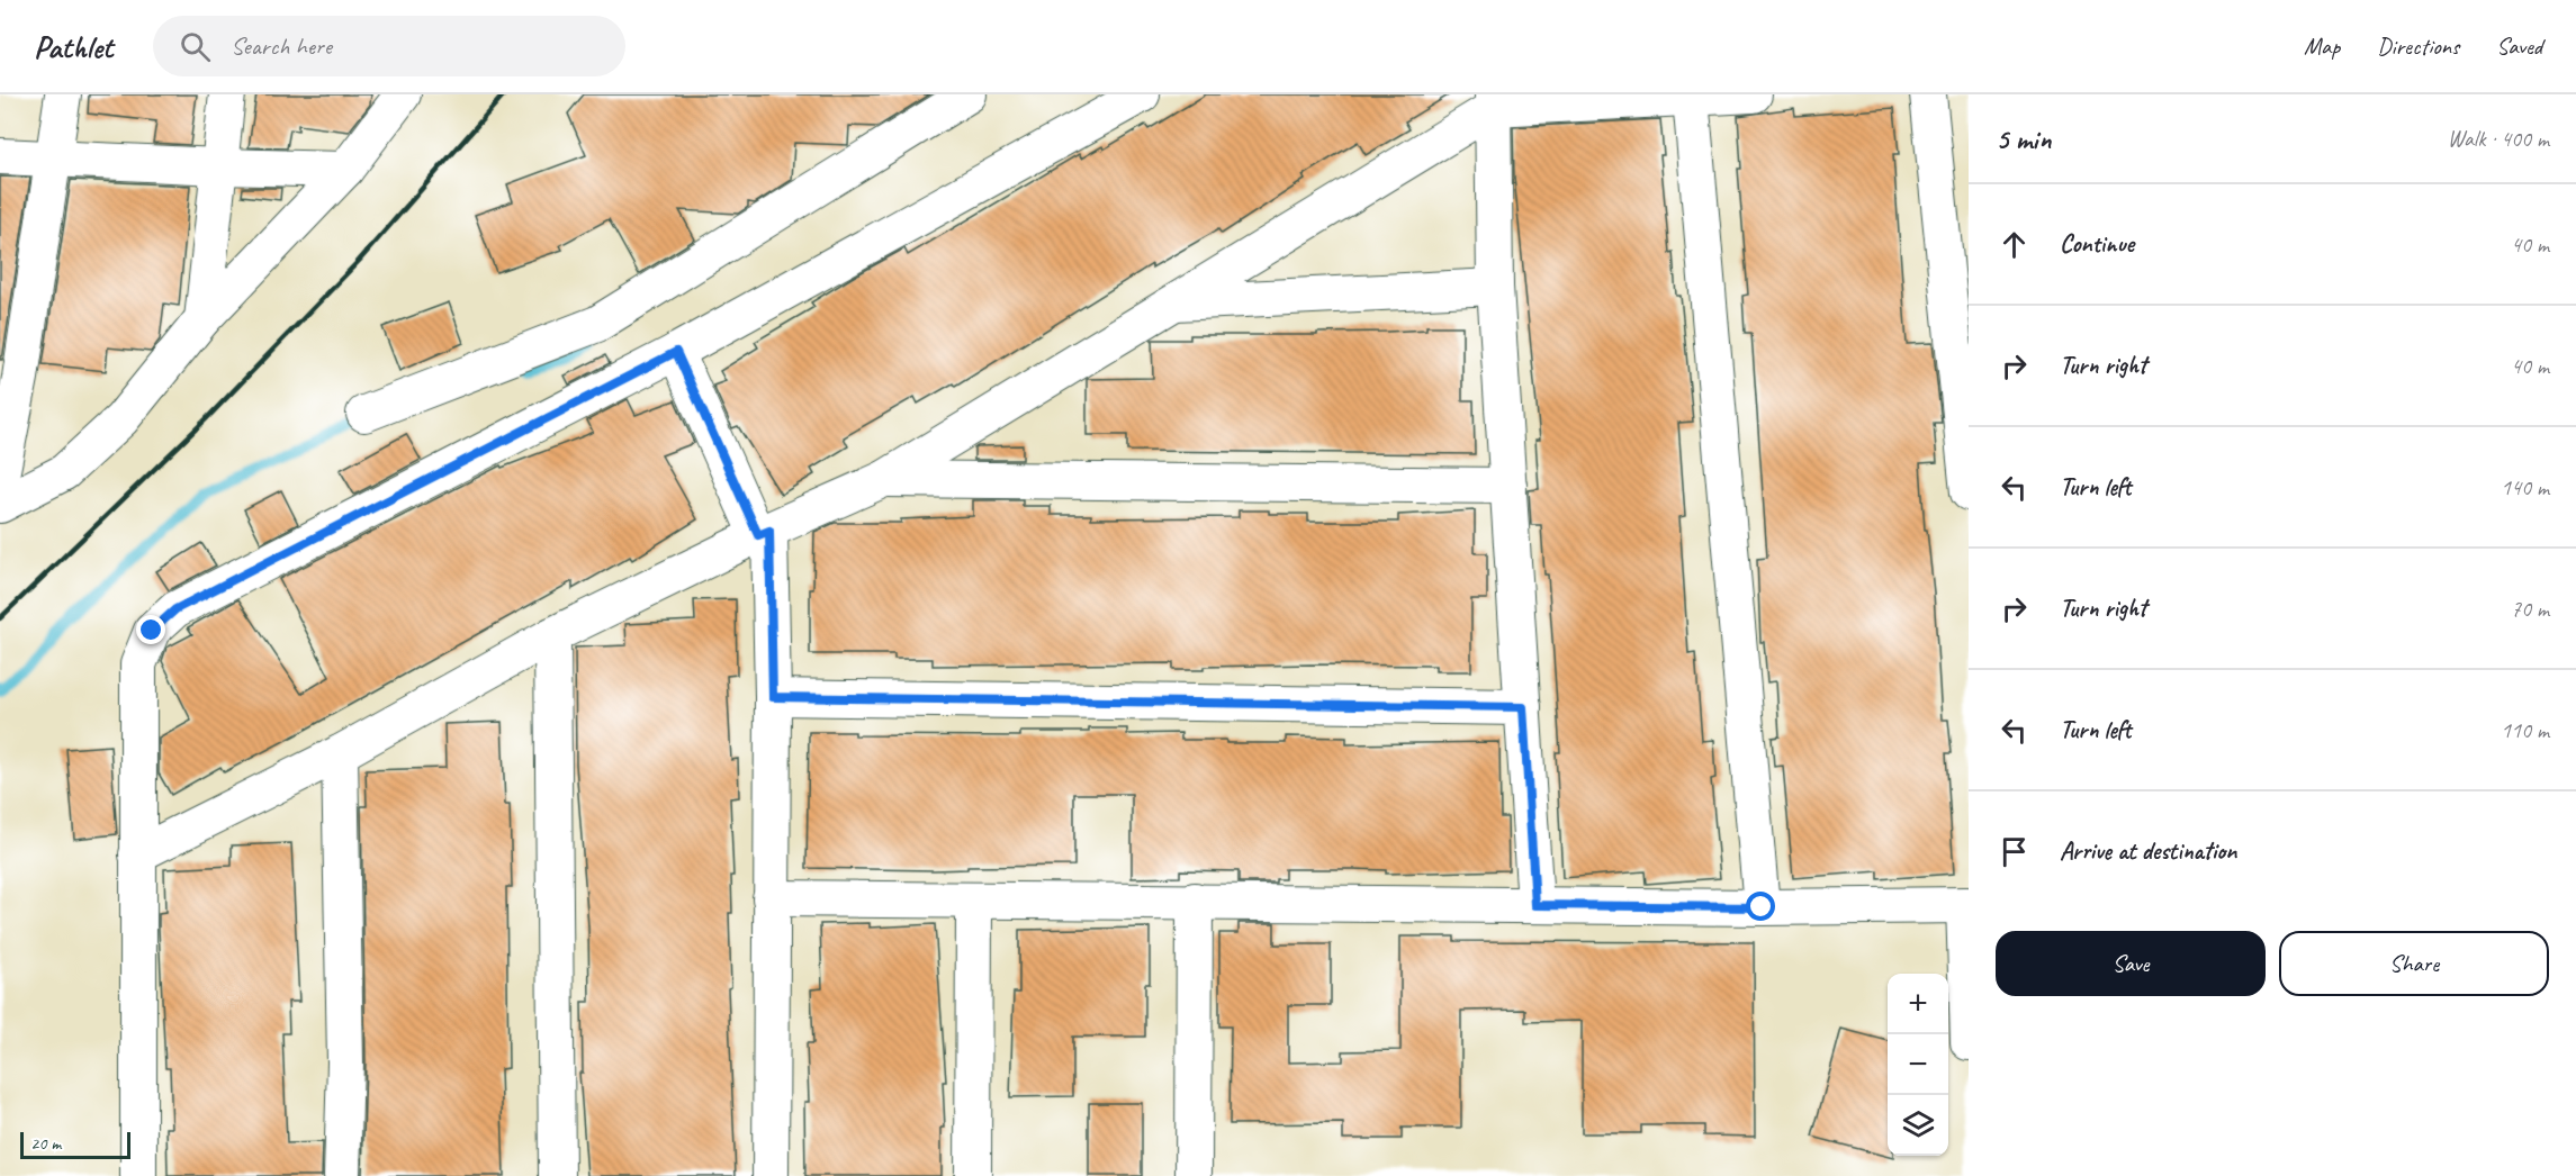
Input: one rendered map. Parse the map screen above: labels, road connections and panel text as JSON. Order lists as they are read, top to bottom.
{
  "scale_bar": "20 m",
  "page": {
    "header": "Pathlet",
    "search": "Search here",
    "nav": ["Map", "Directions", "Saved"],
    "heading": ["5 min", "Walk · 400 m"],
    "list": [
      ["Continue", "40 m"],
      ["Turn right", "40 m"],
      ["Turn left", "140 m"],
      ["Turn right", "70 m"],
      ["Turn left", "110 m"],
      "Arrive at destination"
    ],
    "buttons": ["Save", "Share"],
    "map_buttons": ["+", "−"],
    "scale": "20 m"
  }
}
